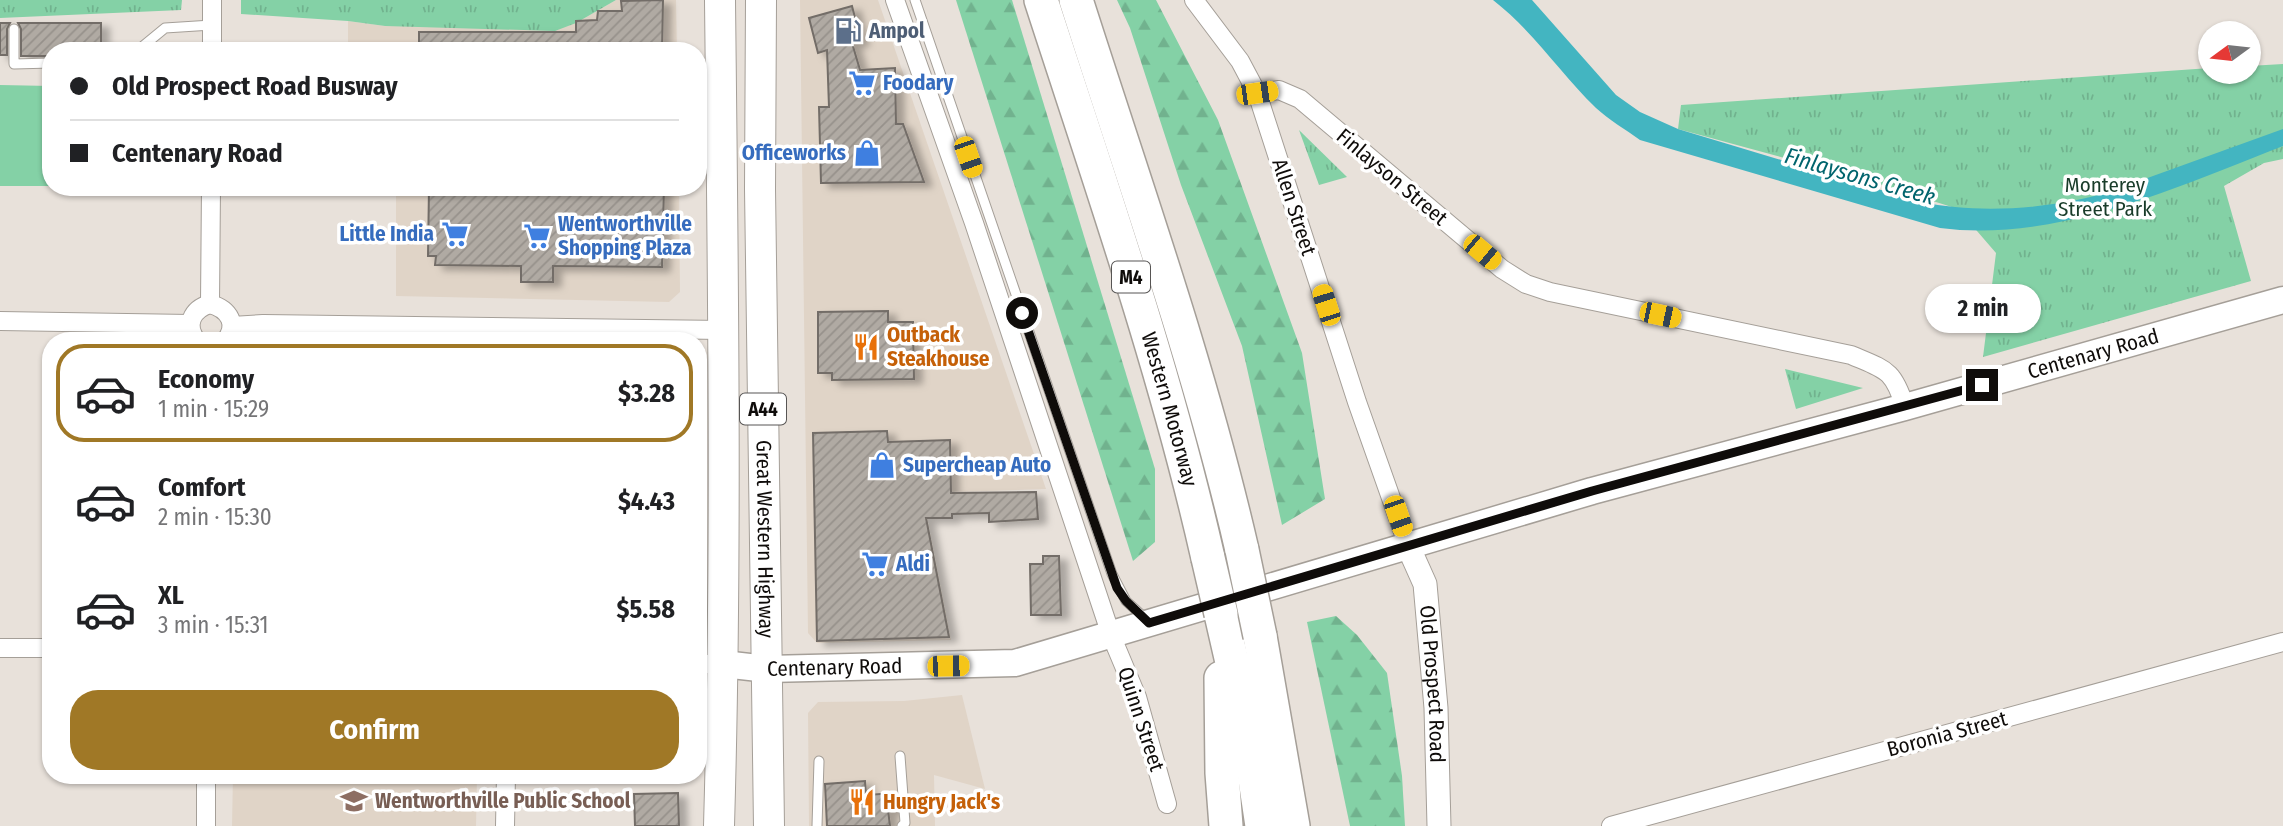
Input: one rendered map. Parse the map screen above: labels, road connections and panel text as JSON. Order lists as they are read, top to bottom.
{
  "streets": {
    "highway": [
      "M4",
      "Western Motorway",
      "A44",
      "Great Western Highway"
    ],
    "main road": ["Centenary Road"],
    "street": [
      "Finlayson Street",
      "Allen Street",
      "Old Prospect Road",
      "Quinn Street",
      "Boronia Street"
    ]
  },
  "crossings": [
    ["Finlayson Street", "Allen Street"],
    ["Finlayson Street", "Centenary Road"],
    ["Allen Street", "Centenary Road"],
    ["Allen Street", "Old Prospect Road"],
    ["Centenary Road", "Great Western Highway"],
    ["Centenary Road", "Old Prospect Road"],
    ["Centenary Road", "Quinn Street"]
  ],
  "water": ["Finlaysons Creek"],
  "parks": ["Monterey Street Park"],
  "places": {
    "fuel station": ["Ampol"],
    "supermarket": [
      "Foodary",
      "Little India",
      "Wentworthville Shopping Plaza",
      "Aldi"
    ],
    "shop": ["Officeworks", "Supercheap Auto"],
    "restaurant": ["Outback Steakhouse", "Hungry Jack's"],
    "school or university": ["Wentworthville Public School"]
  },
  "north": "left",
  "page": {
    "banner": ["Old Prospect Road Busway", "Centenary Road"],
    "bubble": "2 min",
    "list": [
      {
        "name": "Economy",
        "note": "1 min · 15:29",
        "value": "$3.28"
      },
      {
        "name": "Comfort",
        "note": "2 min · 15:30",
        "value": "$4.43"
      },
      {
        "name": "XL",
        "note": "3 min · 15:31",
        "value": "$5.58"
      }
    ],
    "buttons": "Confirm"
  }
}
